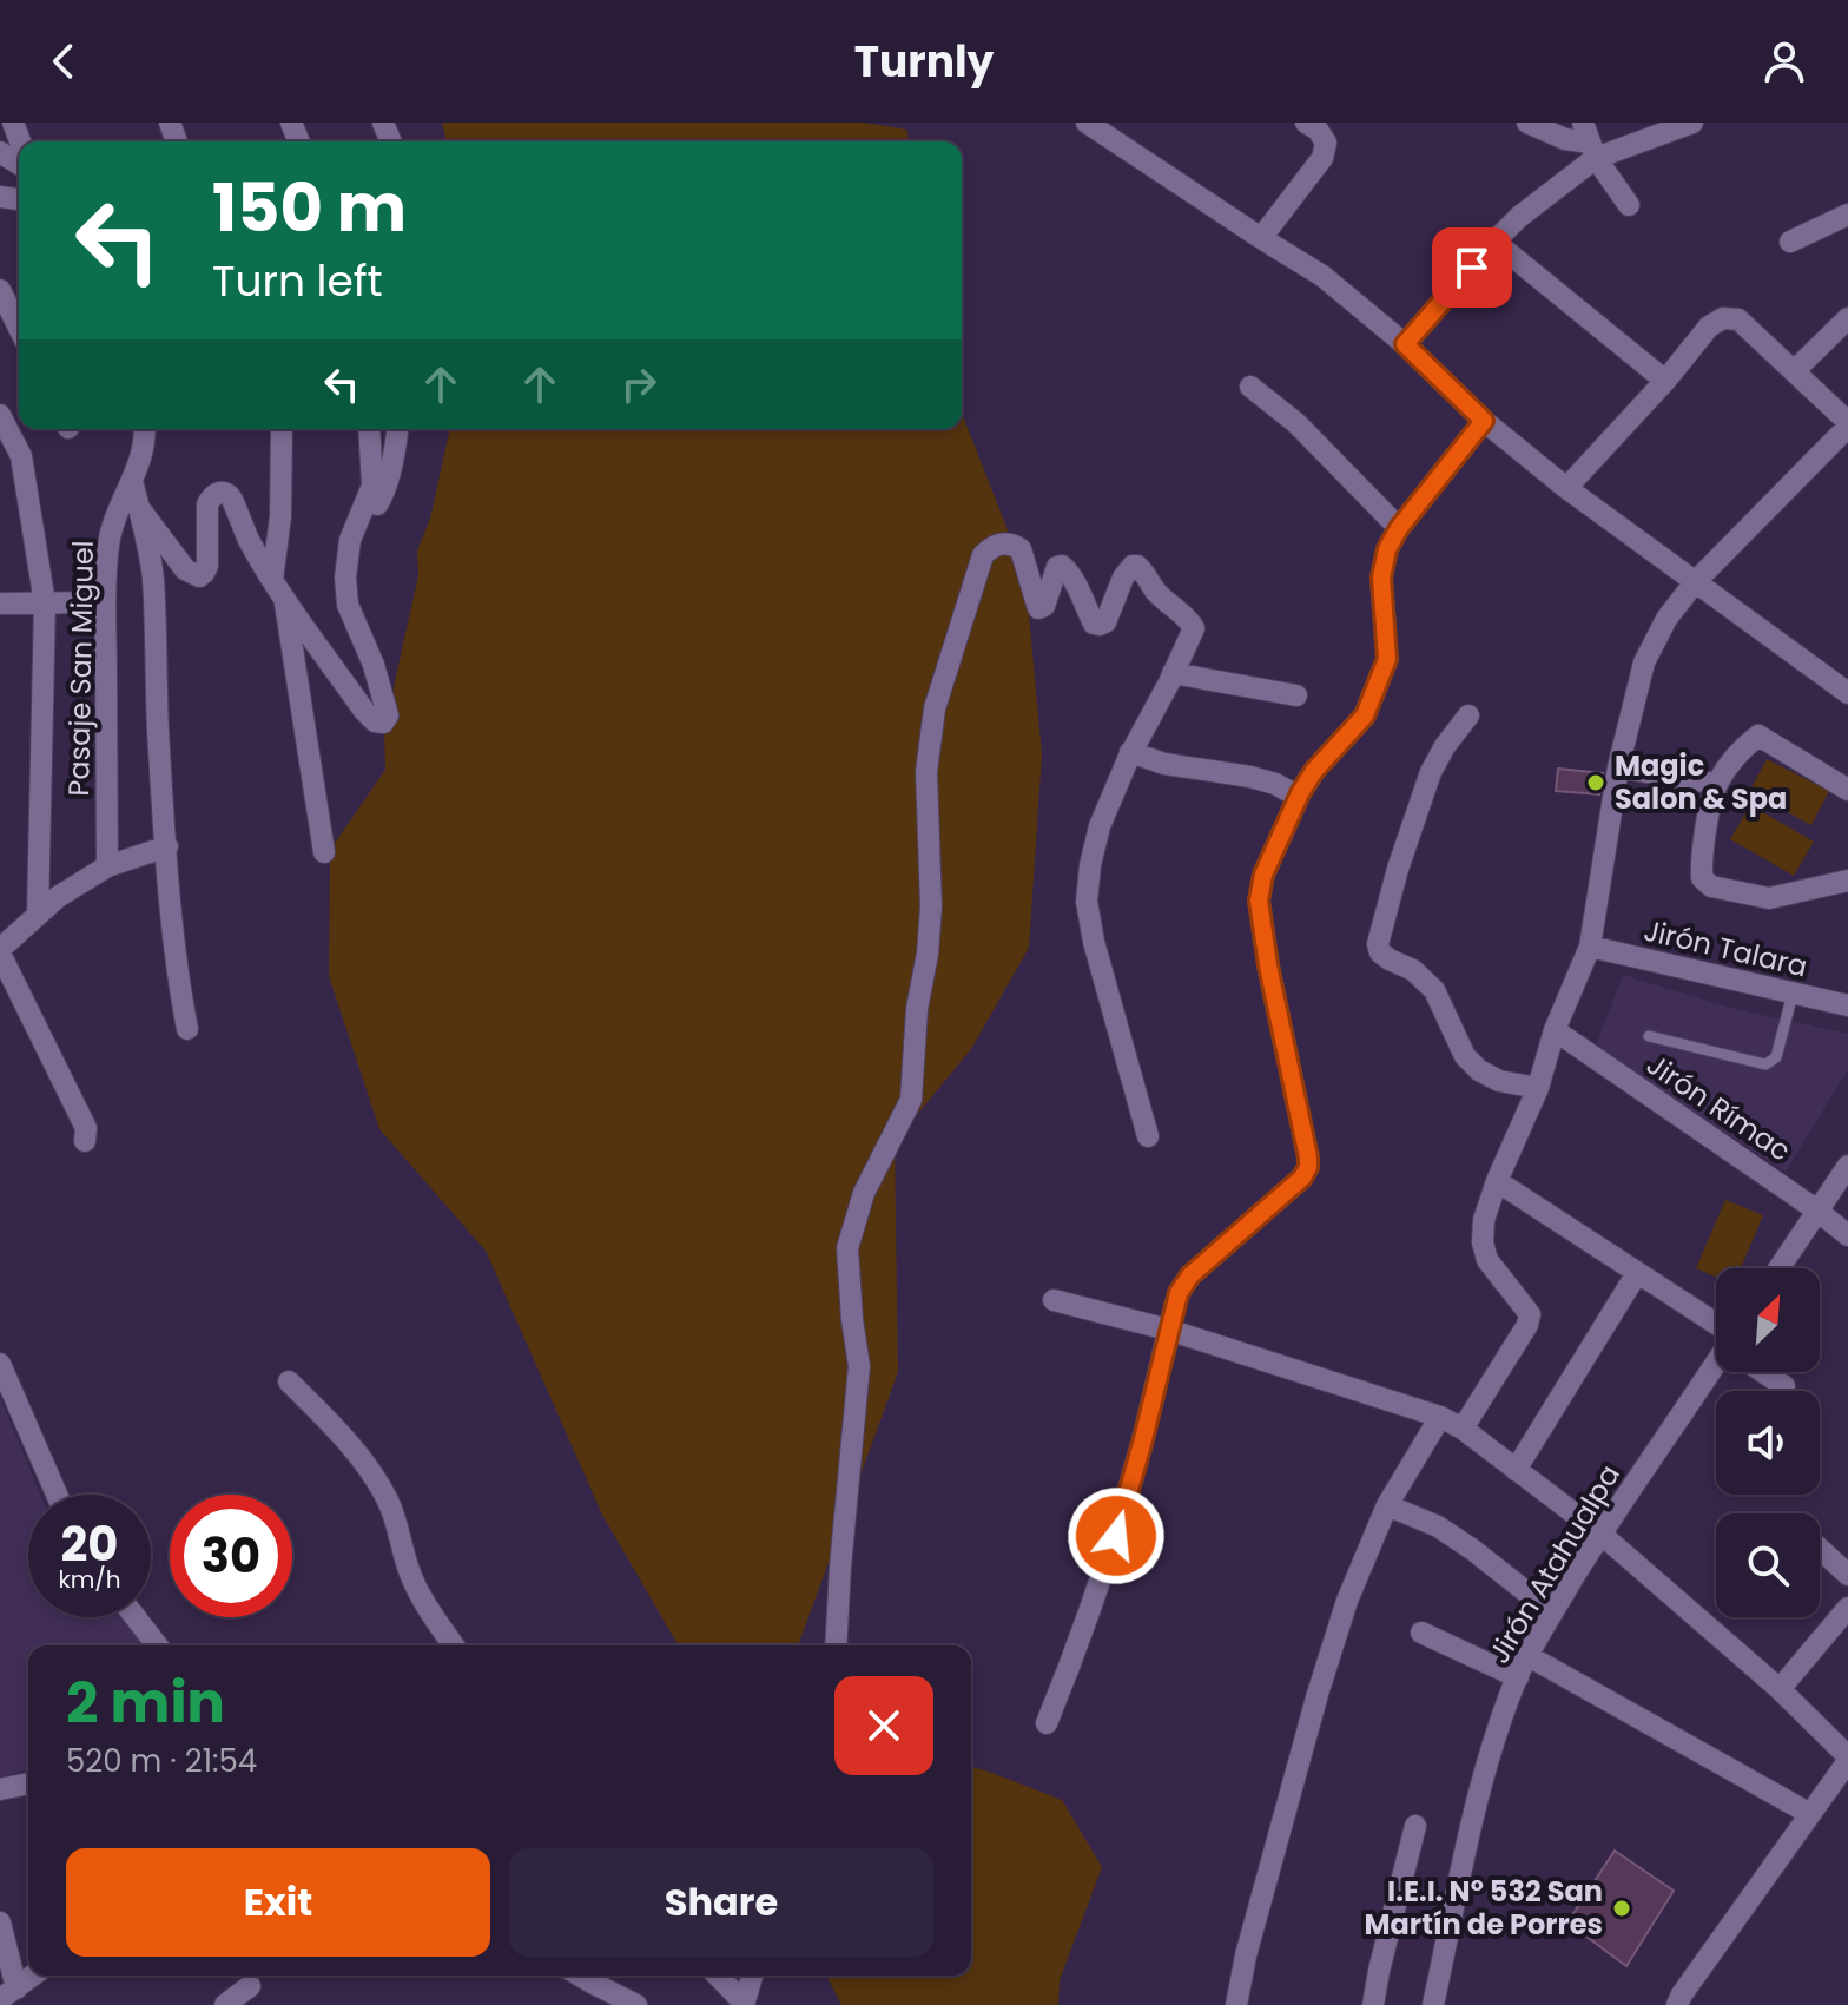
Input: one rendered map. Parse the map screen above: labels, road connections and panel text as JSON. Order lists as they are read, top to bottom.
{
  "streets": {
    "street": [
      "Pasaje San Miguel",
      "Jirón Talara",
      "Jirón Rímac",
      "Jirón Atahualpa"
    ]
  },
  "places": ["Magic Salon & Spa", "I.E.I. N° 532 San Martín de Porres"],
  "north": "top right",
  "page": {
    "header": "Turnly",
    "turn": ["150 m", "Turn left"],
    "speed": "20 km/h",
    "limit": "30",
    "heading": ["2 min", "520 m · 21:54"],
    "buttons": ["Exit", "Share"]
  }
}
